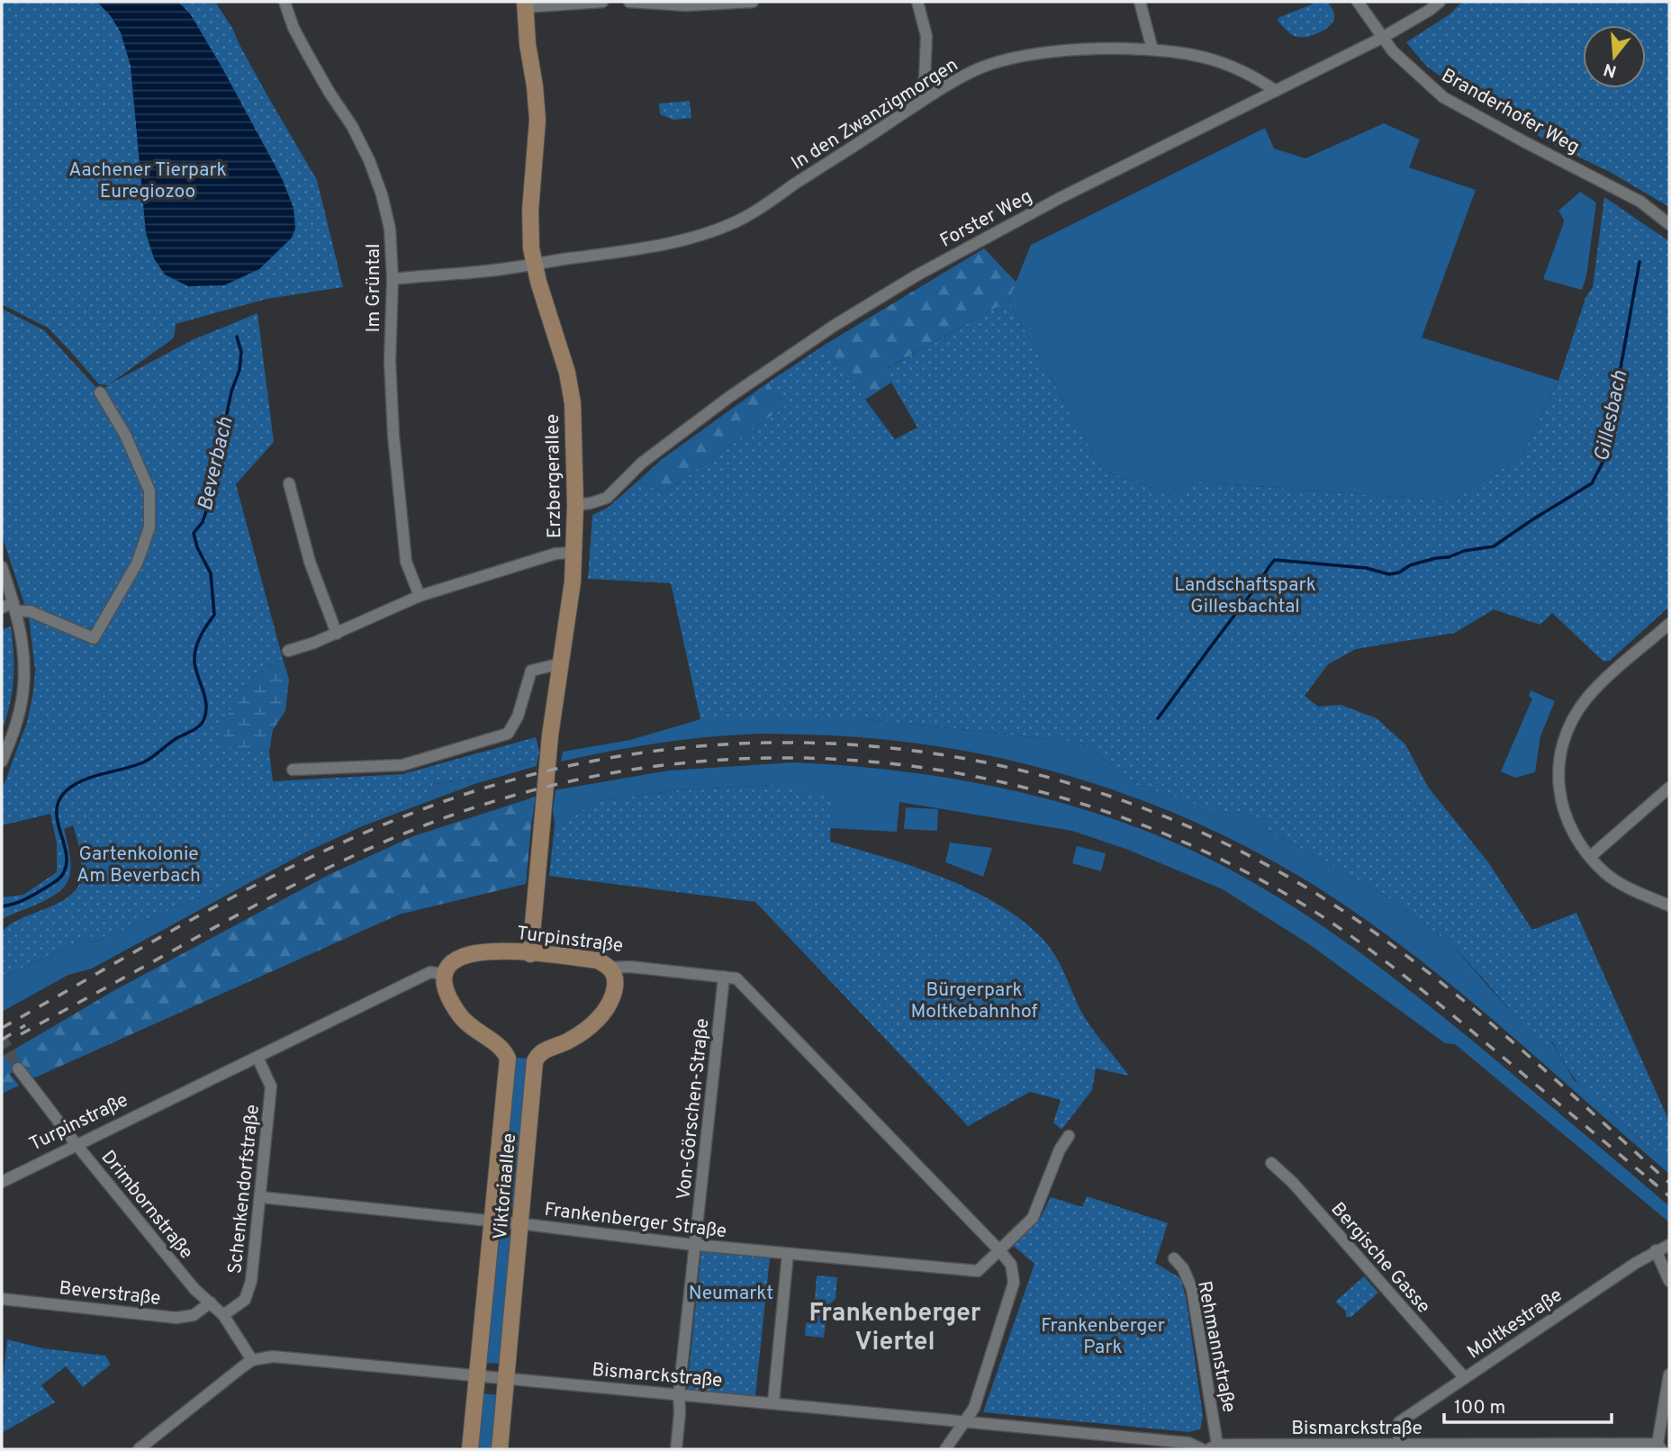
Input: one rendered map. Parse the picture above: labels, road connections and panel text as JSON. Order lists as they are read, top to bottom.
{
  "streets": {
    "street": [
      "Branderhofer Weg",
      "In den Zwanzigmorgen",
      "Forster Weg",
      "Im Grüntal",
      "Erzbergerallee",
      "Turpinstraße",
      "Von-Görschen-Straße",
      "Viktoriaallee",
      "Schenkendorfstraße",
      "Drimbornstraße",
      "Frankenberger Straße",
      "Bergische Gasse",
      "Beverstraße",
      "Moltkestraße",
      "Rehmannstraße",
      "Bismarckstraße"
    ]
  },
  "crossings": [
    ["Branderhofer Weg", "Forster Weg"],
    ["In den Zwanzigmorgen", "Forster Weg"],
    ["In den Zwanzigmorgen", "Im Grüntal"],
    ["In den Zwanzigmorgen", "Erzbergerallee"],
    ["Forster Weg", "Erzbergerallee"],
    ["Erzbergerallee", "Turpinstraße"],
    ["Turpinstraße", "Von-Görschen-Straße"],
    ["Turpinstraße", "Viktoriaallee"],
    ["Turpinstraße", "Schenkendorfstraße"],
    ["Turpinstraße", "Drimbornstraße"],
    ["Turpinstraße", "Frankenberger Straße"],
    ["Turpinstraße", "Bismarckstraße"],
    ["Von-Görschen-Straße", "Frankenberger Straße"],
    ["Viktoriaallee", "Frankenberger Straße"],
    ["Viktoriaallee", "Bismarckstraße"],
    ["Schenkendorfstraße", "Drimbornstraße"],
    ["Schenkendorfstraße", "Frankenberger Straße"],
    ["Drimbornstraße", "Beverstraße"],
    ["Drimbornstraße", "Bismarckstraße"],
    ["Bergische Gasse", "Moltkestraße"],
    ["Moltkestraße", "Bismarckstraße"],
    ["Rehmannstraße", "Bismarckstraße"]
  ],
  "districts": ["Frankenberger Viertel"],
  "water": ["Gillesbach", "Beverbach"],
  "parks": [
    "Aachener Tierpark Euregiozoo",
    "Landschaftspark Gillesbachtal",
    "Gartenkolonie Am Beverbach",
    "Bürgerpark Moltkebahnhof",
    "Neumarkt",
    "Frankenberger Park"
  ],
  "scale_bar": "100 m",
  "north": "bottom"
}
